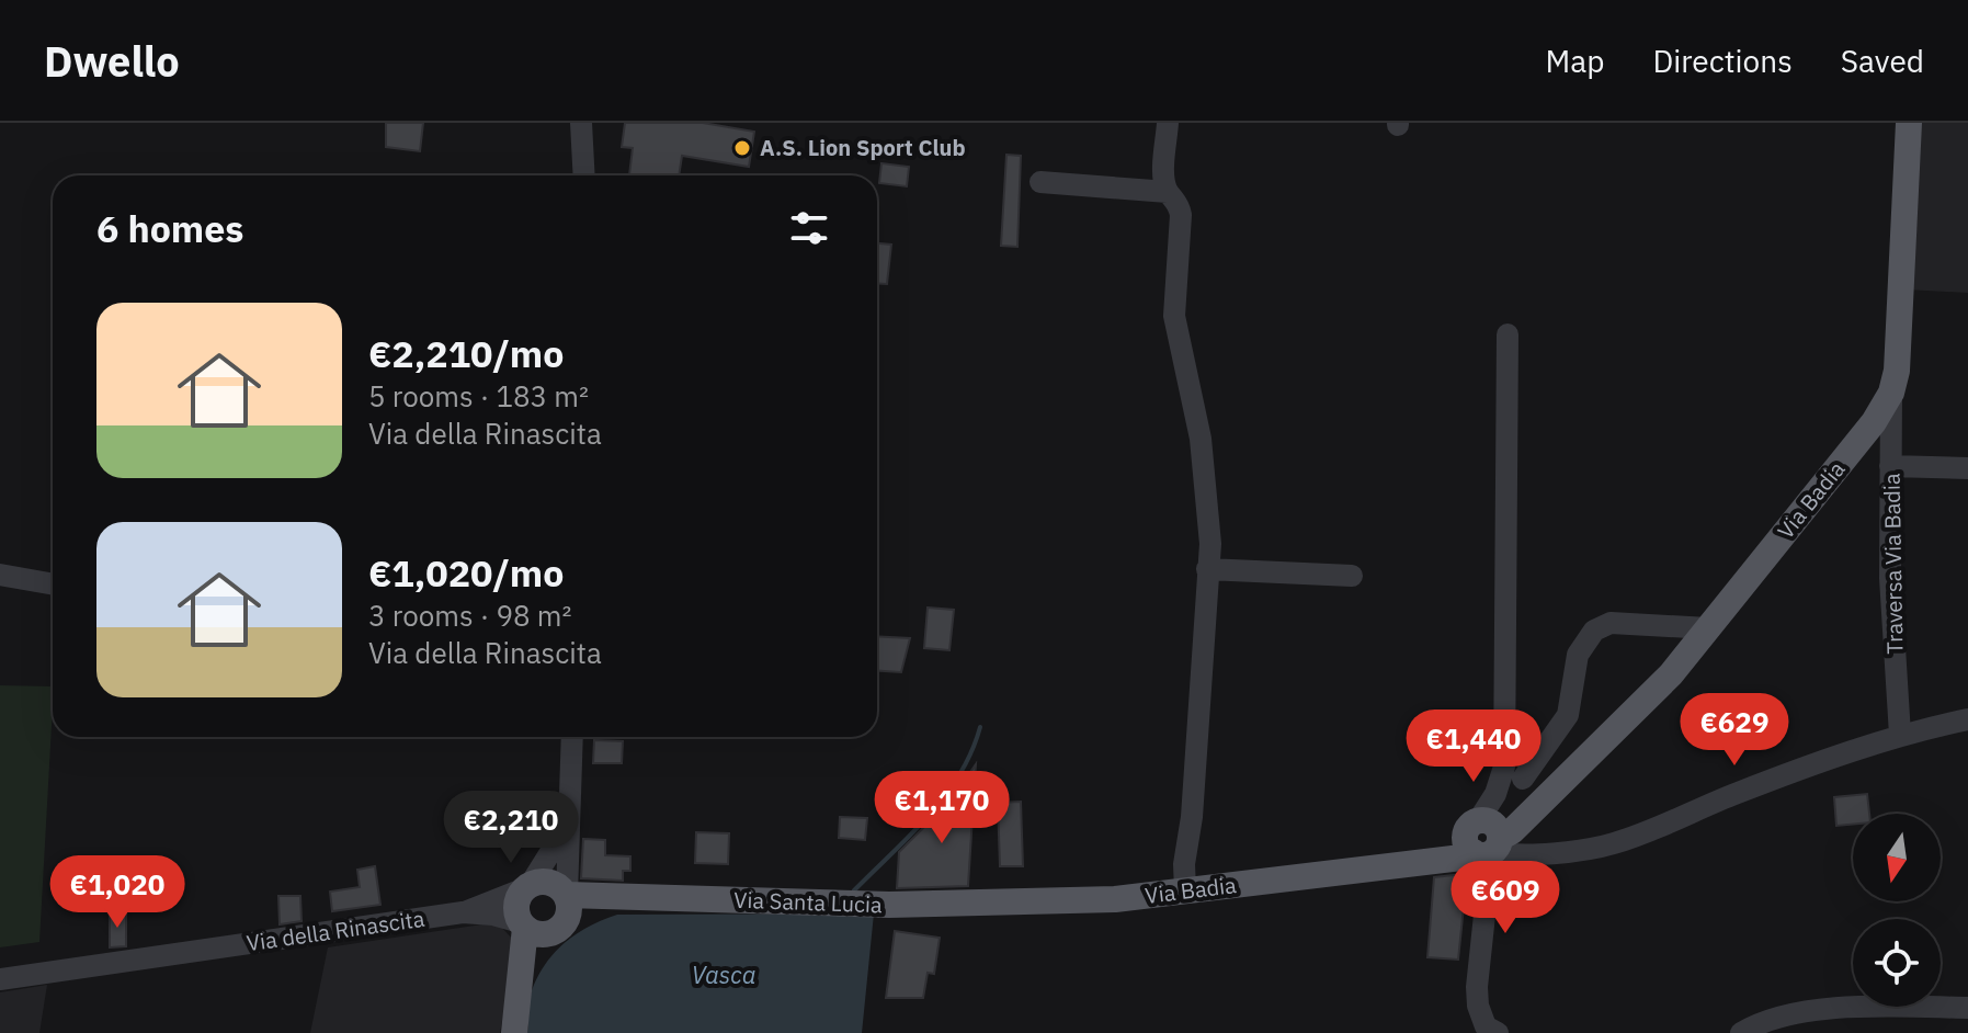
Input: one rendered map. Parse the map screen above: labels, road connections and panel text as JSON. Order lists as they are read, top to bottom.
{
  "streets": {
    "main road": ["Via Badia", "Via Santa Lucia"],
    "street": ["Traversa Via Badia", "Via della Rinascita"]
  },
  "crossings": [
    ["Via Badia", "Traversa Via Badia"],
    ["Via Badia", "Via Santa Lucia"],
    ["Via Santa Lucia", "Via della Rinascita"]
  ],
  "water": ["Vasca"],
  "places": ["A.S. Lion Sport Club"],
  "north": "bottom",
  "page": {
    "header": "Dwello",
    "nav": ["Map", "Directions", "Saved"],
    "heading": "6 homes",
    "list": [
      {
        "name": "€2,210/mo",
        "note": "5 rooms · 183 m² · Via della Rinascita"
      },
      {
        "name": "€1,020/mo",
        "note": "3 rooms · 98 m² · Via della Rinascita"
      }
    ],
    "price": [
      "€629",
      "€1,440",
      "€1,170",
      "€2,210",
      "€1,020",
      "€609"
    ]
  }
}
